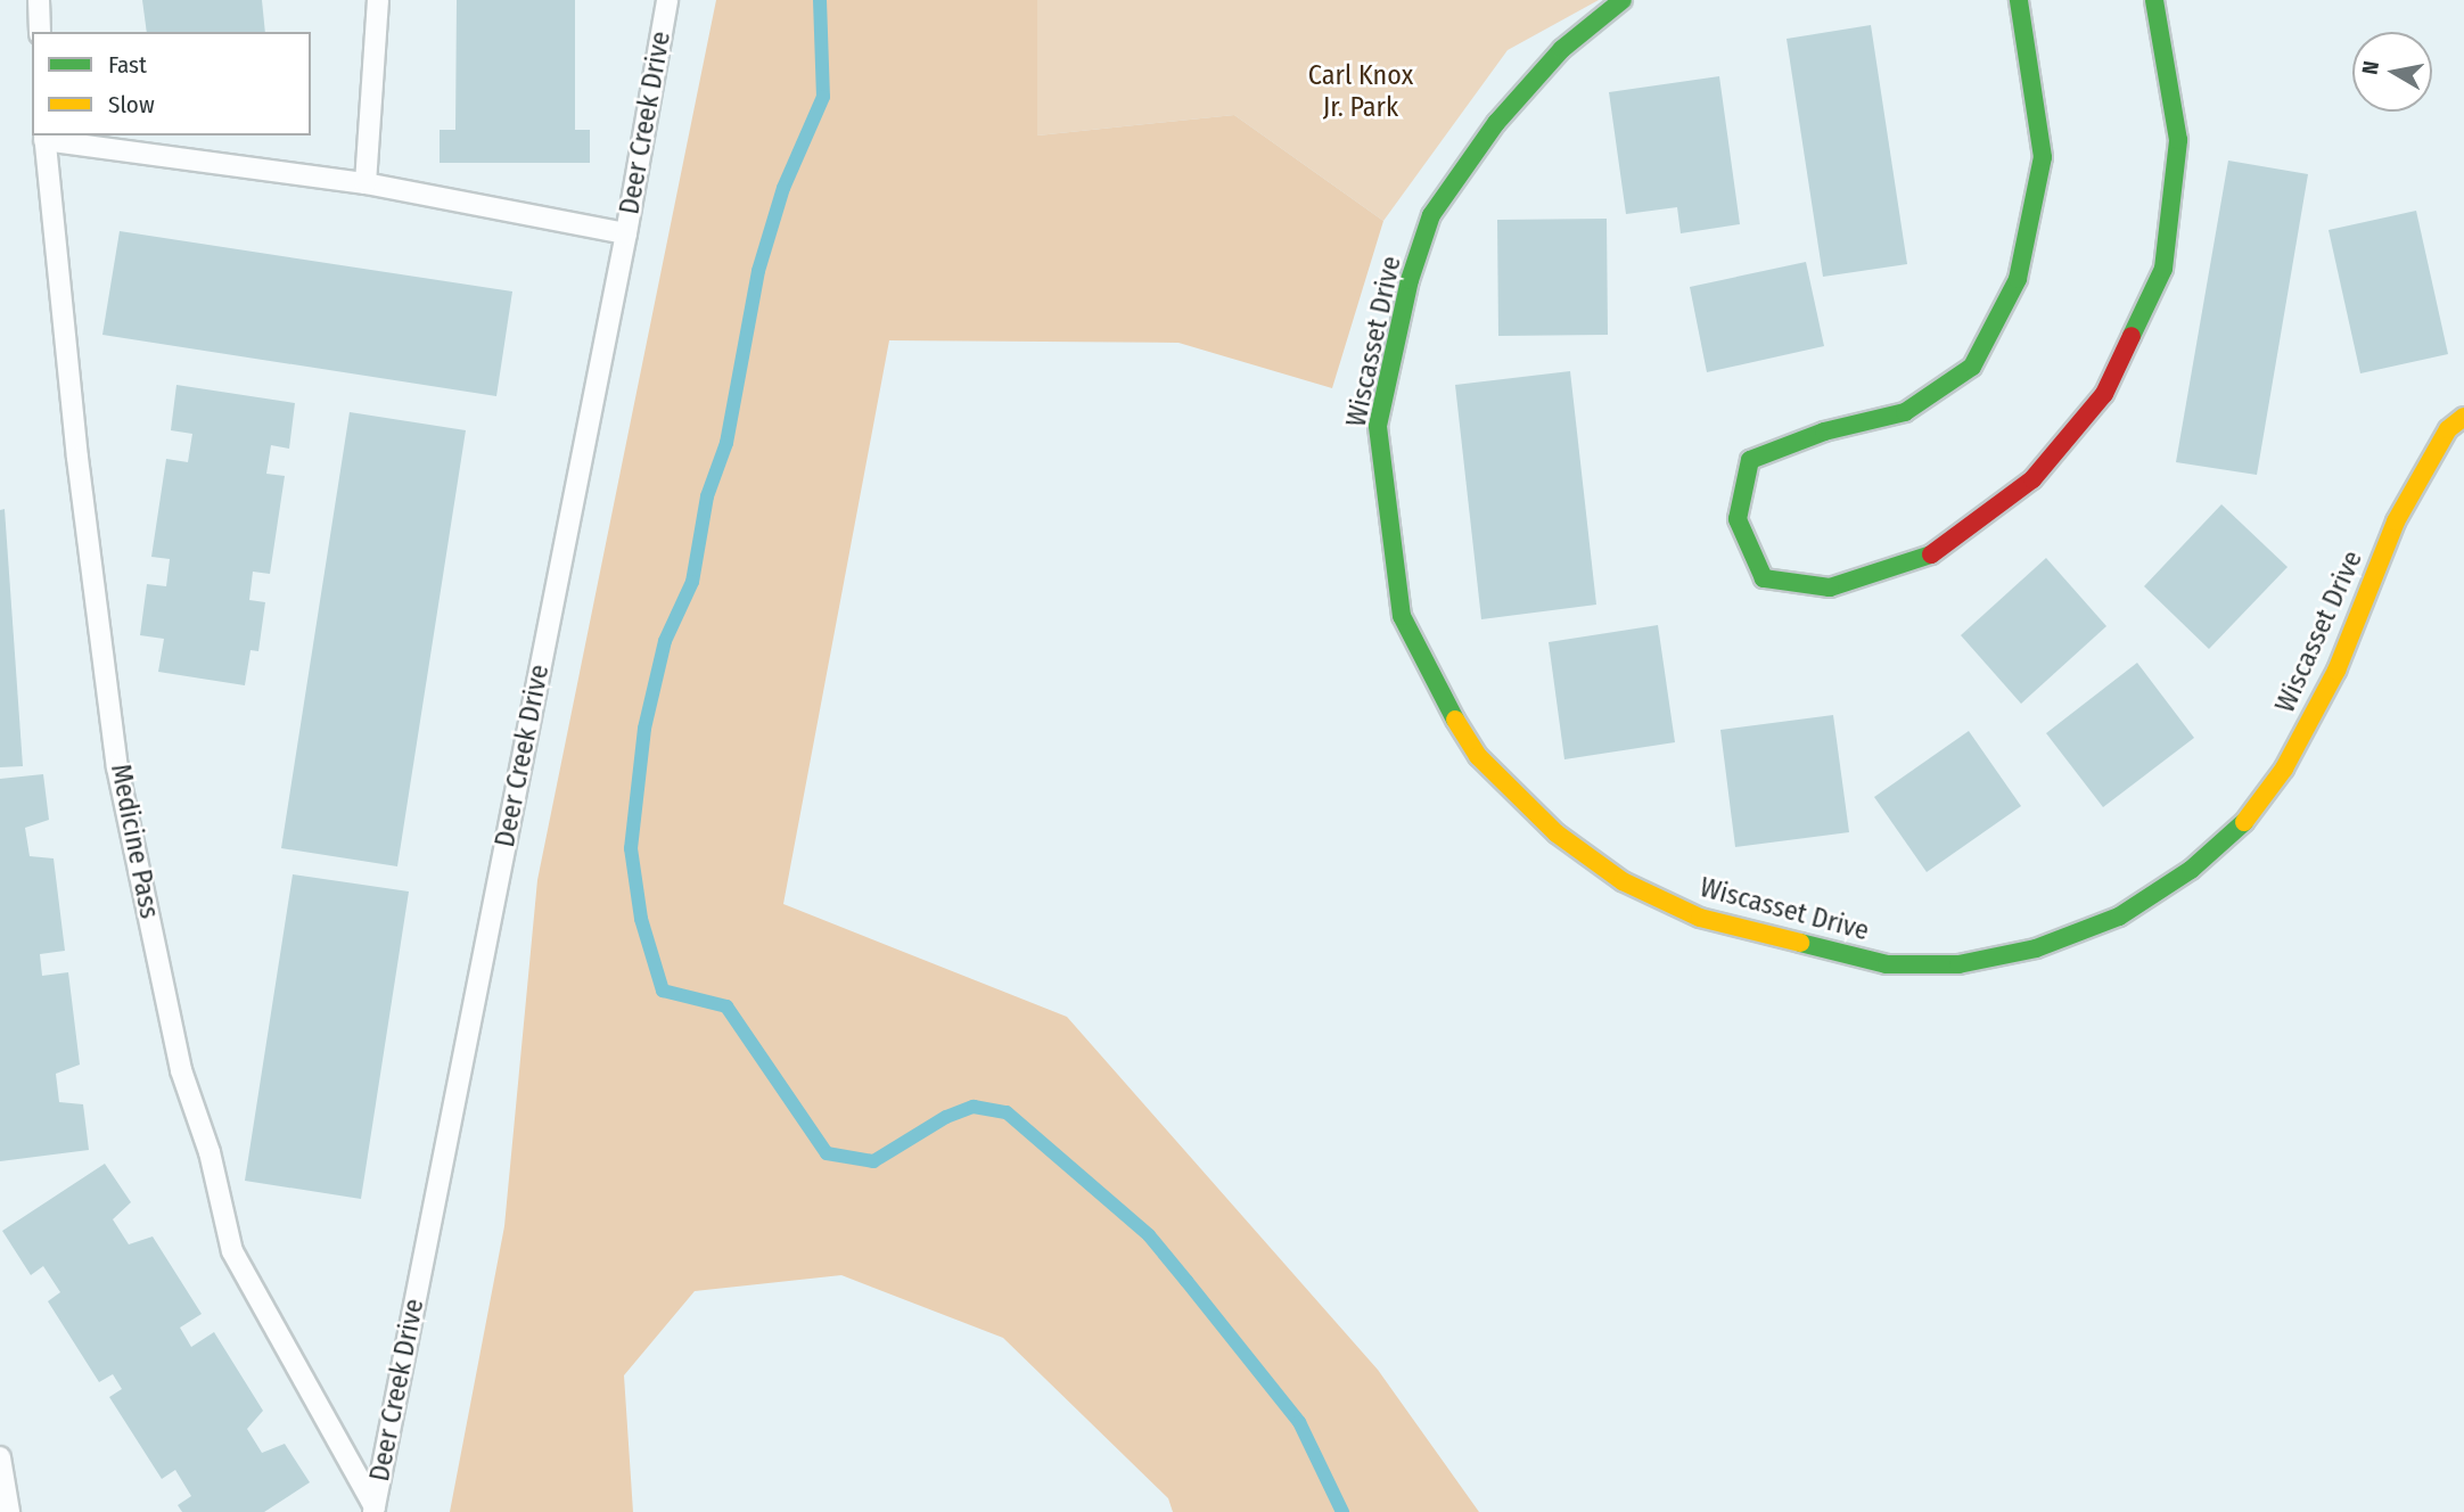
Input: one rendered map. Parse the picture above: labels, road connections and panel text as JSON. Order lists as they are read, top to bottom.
{
  "streets": {
    "street": ["Wiscasset Drive"],
    "lane": ["Deer Creek Drive", "Medicine Pass"]
  },
  "crossings": [
    ["Deer Creek Drive", "Medicine Pass"]
  ],
  "parks": ["Carl Knox Jr. Park"],
  "legend": ["Fast", "Slow"],
  "north": "left"
}
